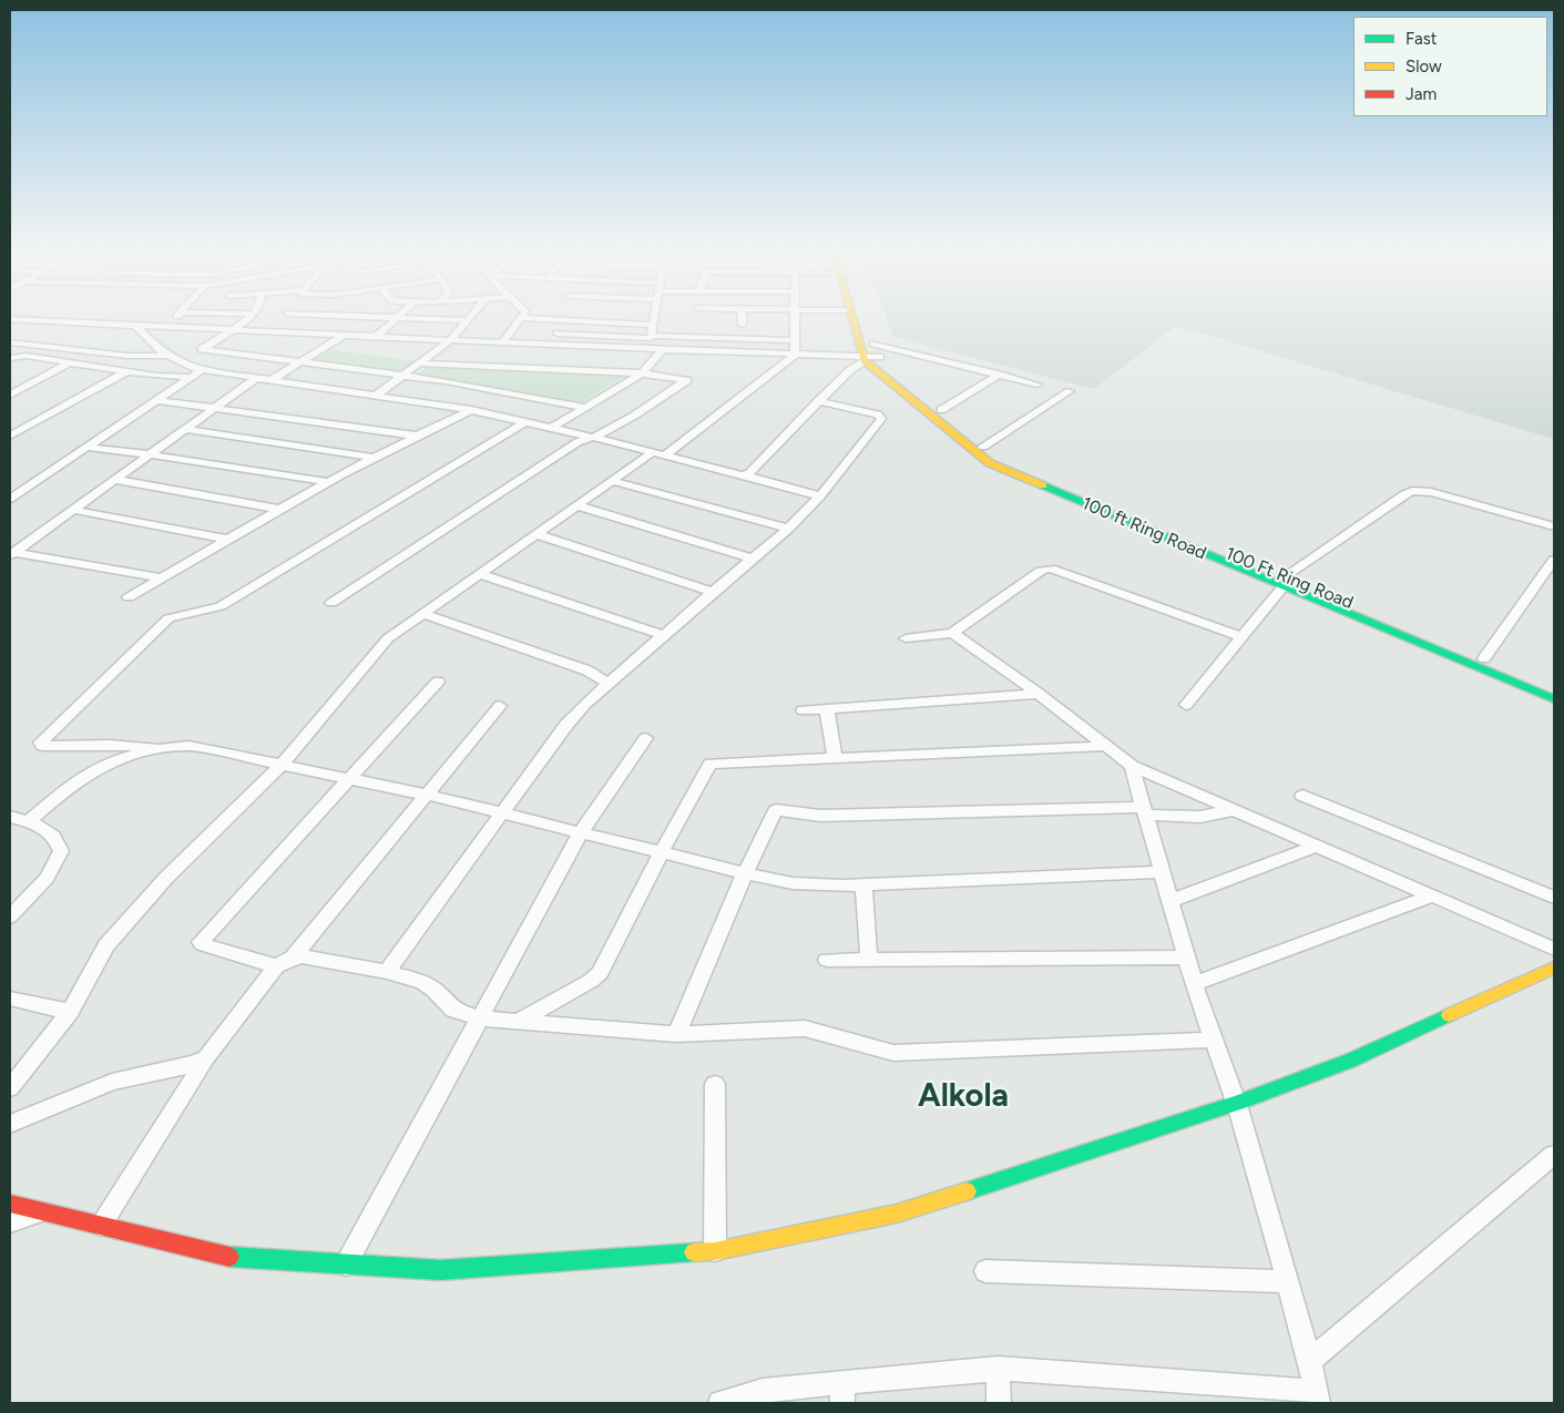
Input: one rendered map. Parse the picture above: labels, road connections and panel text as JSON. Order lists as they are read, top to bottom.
{
  "streets": {
    "main road": ["100 ft Ring Road", "100 Ft Ring Road"]
  },
  "crossings": [
    ["100 ft Ring Road", "100 Ft Ring Road"]
  ],
  "districts": ["Alkola"],
  "legend": ["Fast", "Slow", "Jam"]
}
